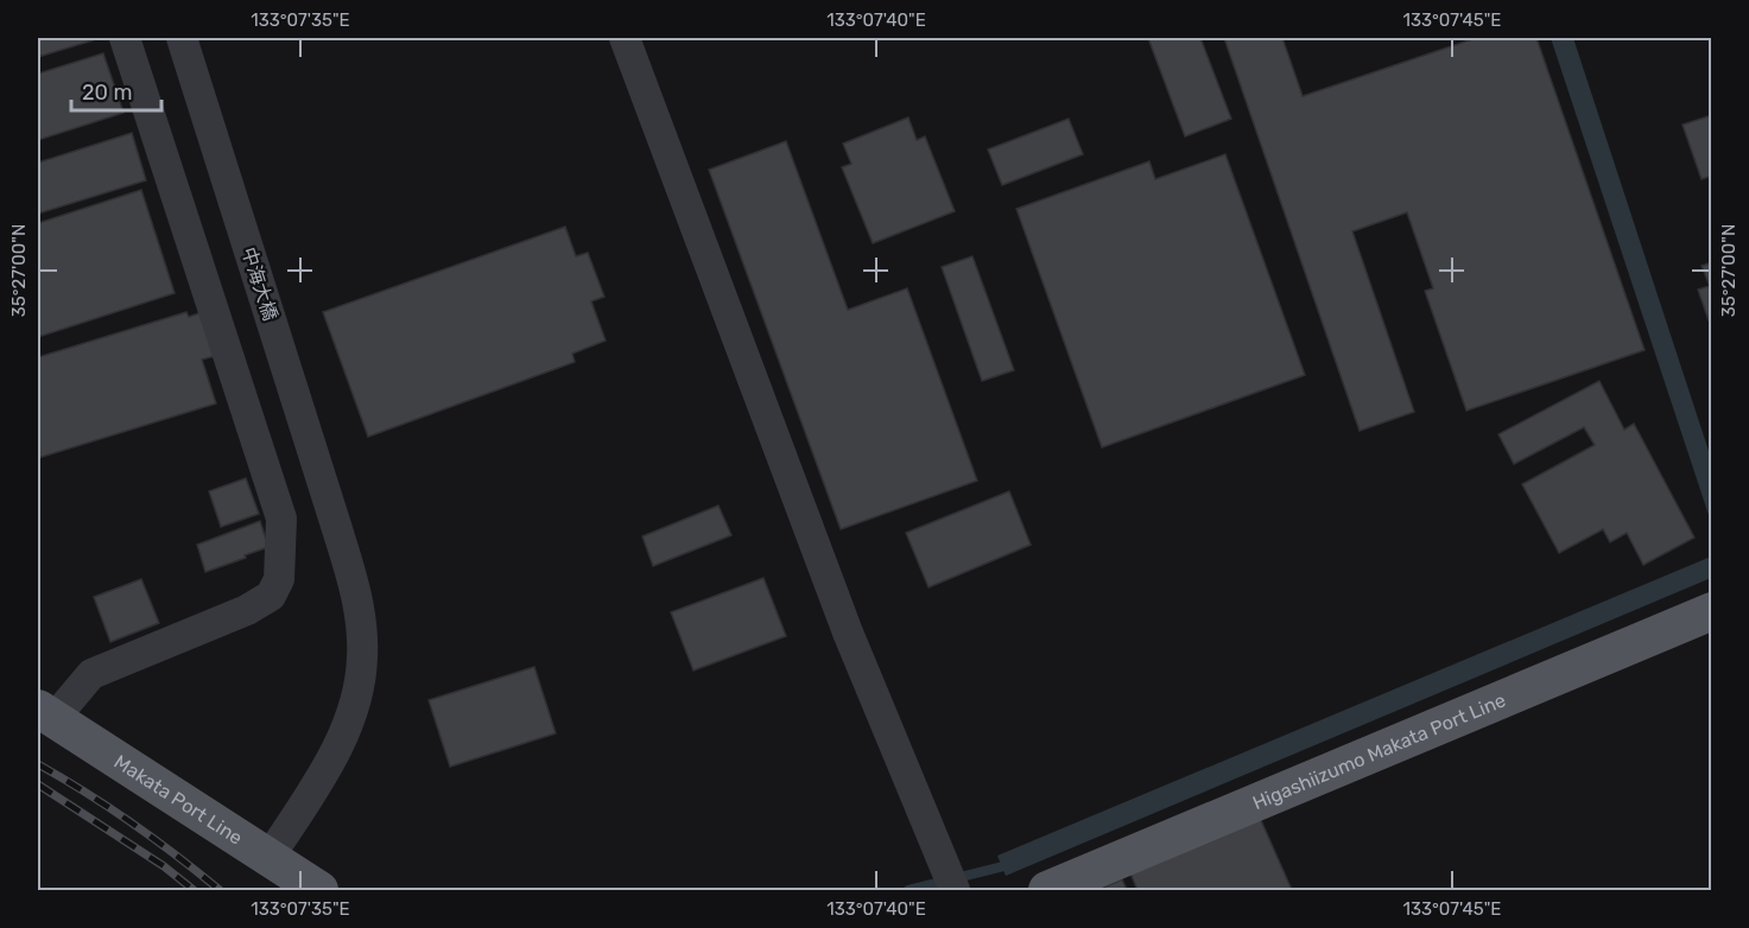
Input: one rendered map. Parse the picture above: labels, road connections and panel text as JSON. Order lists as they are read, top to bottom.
{
  "streets": {
    "main road": ["Higashiizumo Makata Port Line", "Makata Port Line"],
    "street": ["中海大橋"]
  },
  "crossings": [
    ["中海大橋", "Makata Port Line"]
  ],
  "scale_bar": "20 m",
  "coordinates": [
    "133°07'35\"E",
    "133°07'40\"E",
    "133°07'45\"E",
    "35°27'00\"N"
  ]
}
